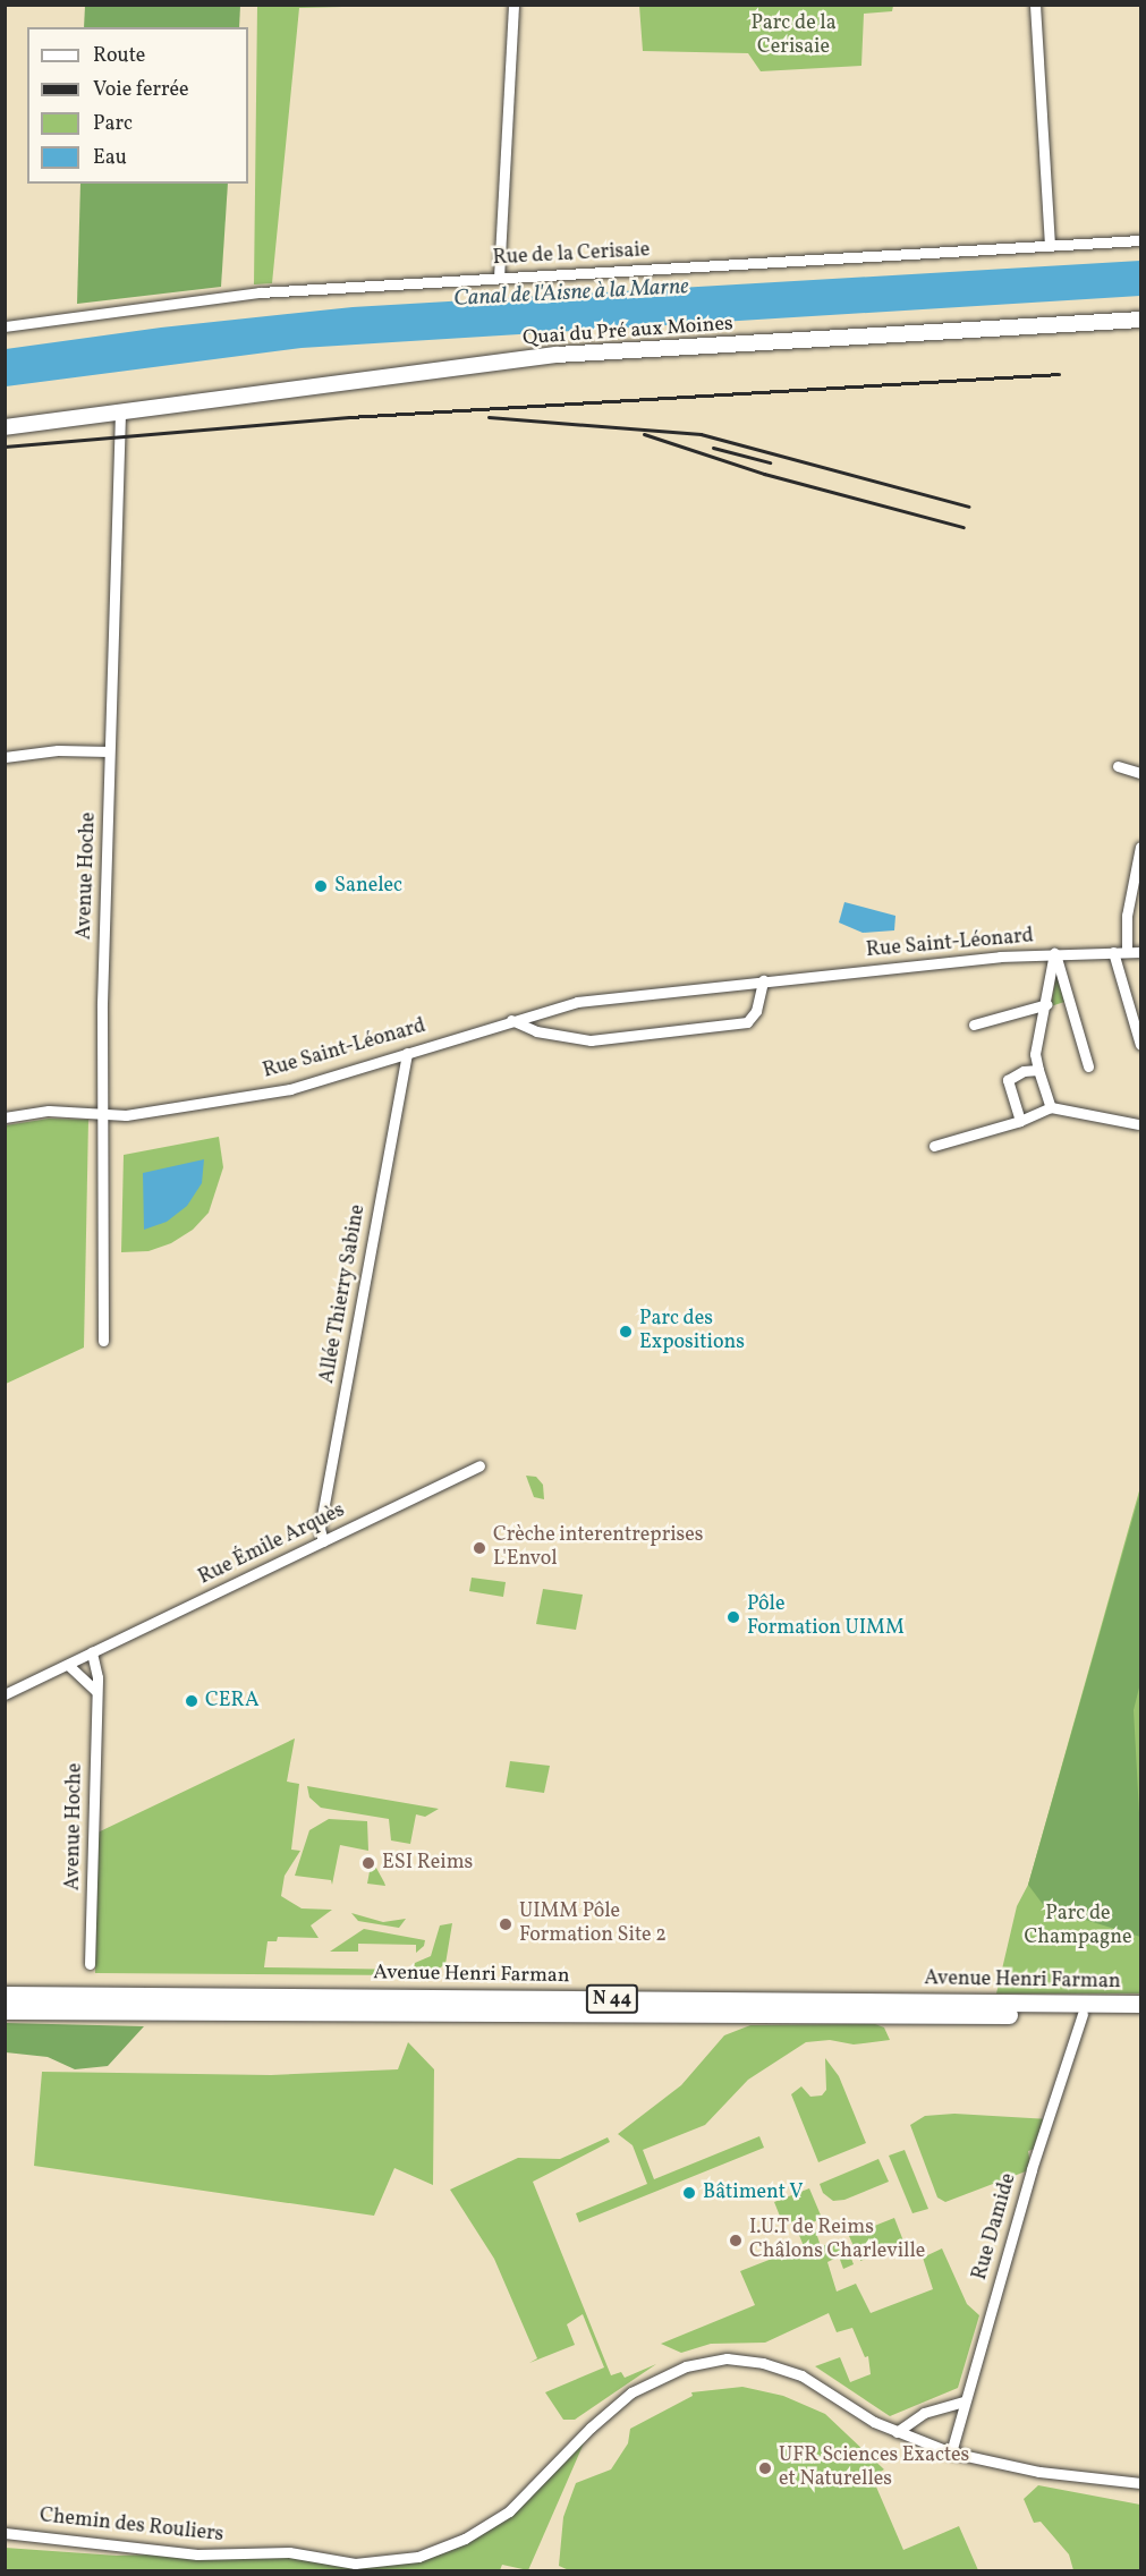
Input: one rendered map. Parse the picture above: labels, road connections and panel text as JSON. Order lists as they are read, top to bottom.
{
  "streets": {
    "main road": ["Avenue Henri Farman", "N 44"],
    "street": [
      "Rue de la Cerisaie",
      "Quai du Pré aux Moines",
      "Avenue Hoche",
      "Rue Saint-Léonard",
      "Allée Thierry Sabine",
      "Rue Émile Arquès",
      "Rue Damide",
      "Chemin des Rouliers"
    ]
  },
  "crossings": [
    ["Quai du Pré aux Moines", "Avenue Hoche"],
    ["Avenue Hoche", "Rue Saint-Léonard"],
    ["Avenue Hoche", "Rue Émile Arquès"],
    ["Rue Saint-Léonard", "Allée Thierry Sabine"],
    ["Allée Thierry Sabine", "Rue Émile Arquès"],
    ["Avenue Henri Farman", "Rue Damide"],
    ["Rue Damide", "Chemin des Rouliers"]
  ],
  "water": ["Canal de l'Aisne à la Marne"],
  "parks": ["Parc de la Cerisaie", "Parc de Champagne"],
  "places": [
    "Sanelec",
    "Parc des Expositions",
    "Crèche interentreprises L'Envol",
    "Pôle Formation UIMM",
    "CERA",
    "ESI Reims",
    "UIMM Pôle Formation Site 2",
    "Bâtiment V",
    "I.U.T de Reims Châlons Charleville",
    "UFR Sciences Exactes et Naturelles"
  ],
  "legend": [
    "Route",
    "Voie ferrée",
    "Parc",
    "Eau"
  ]
}
